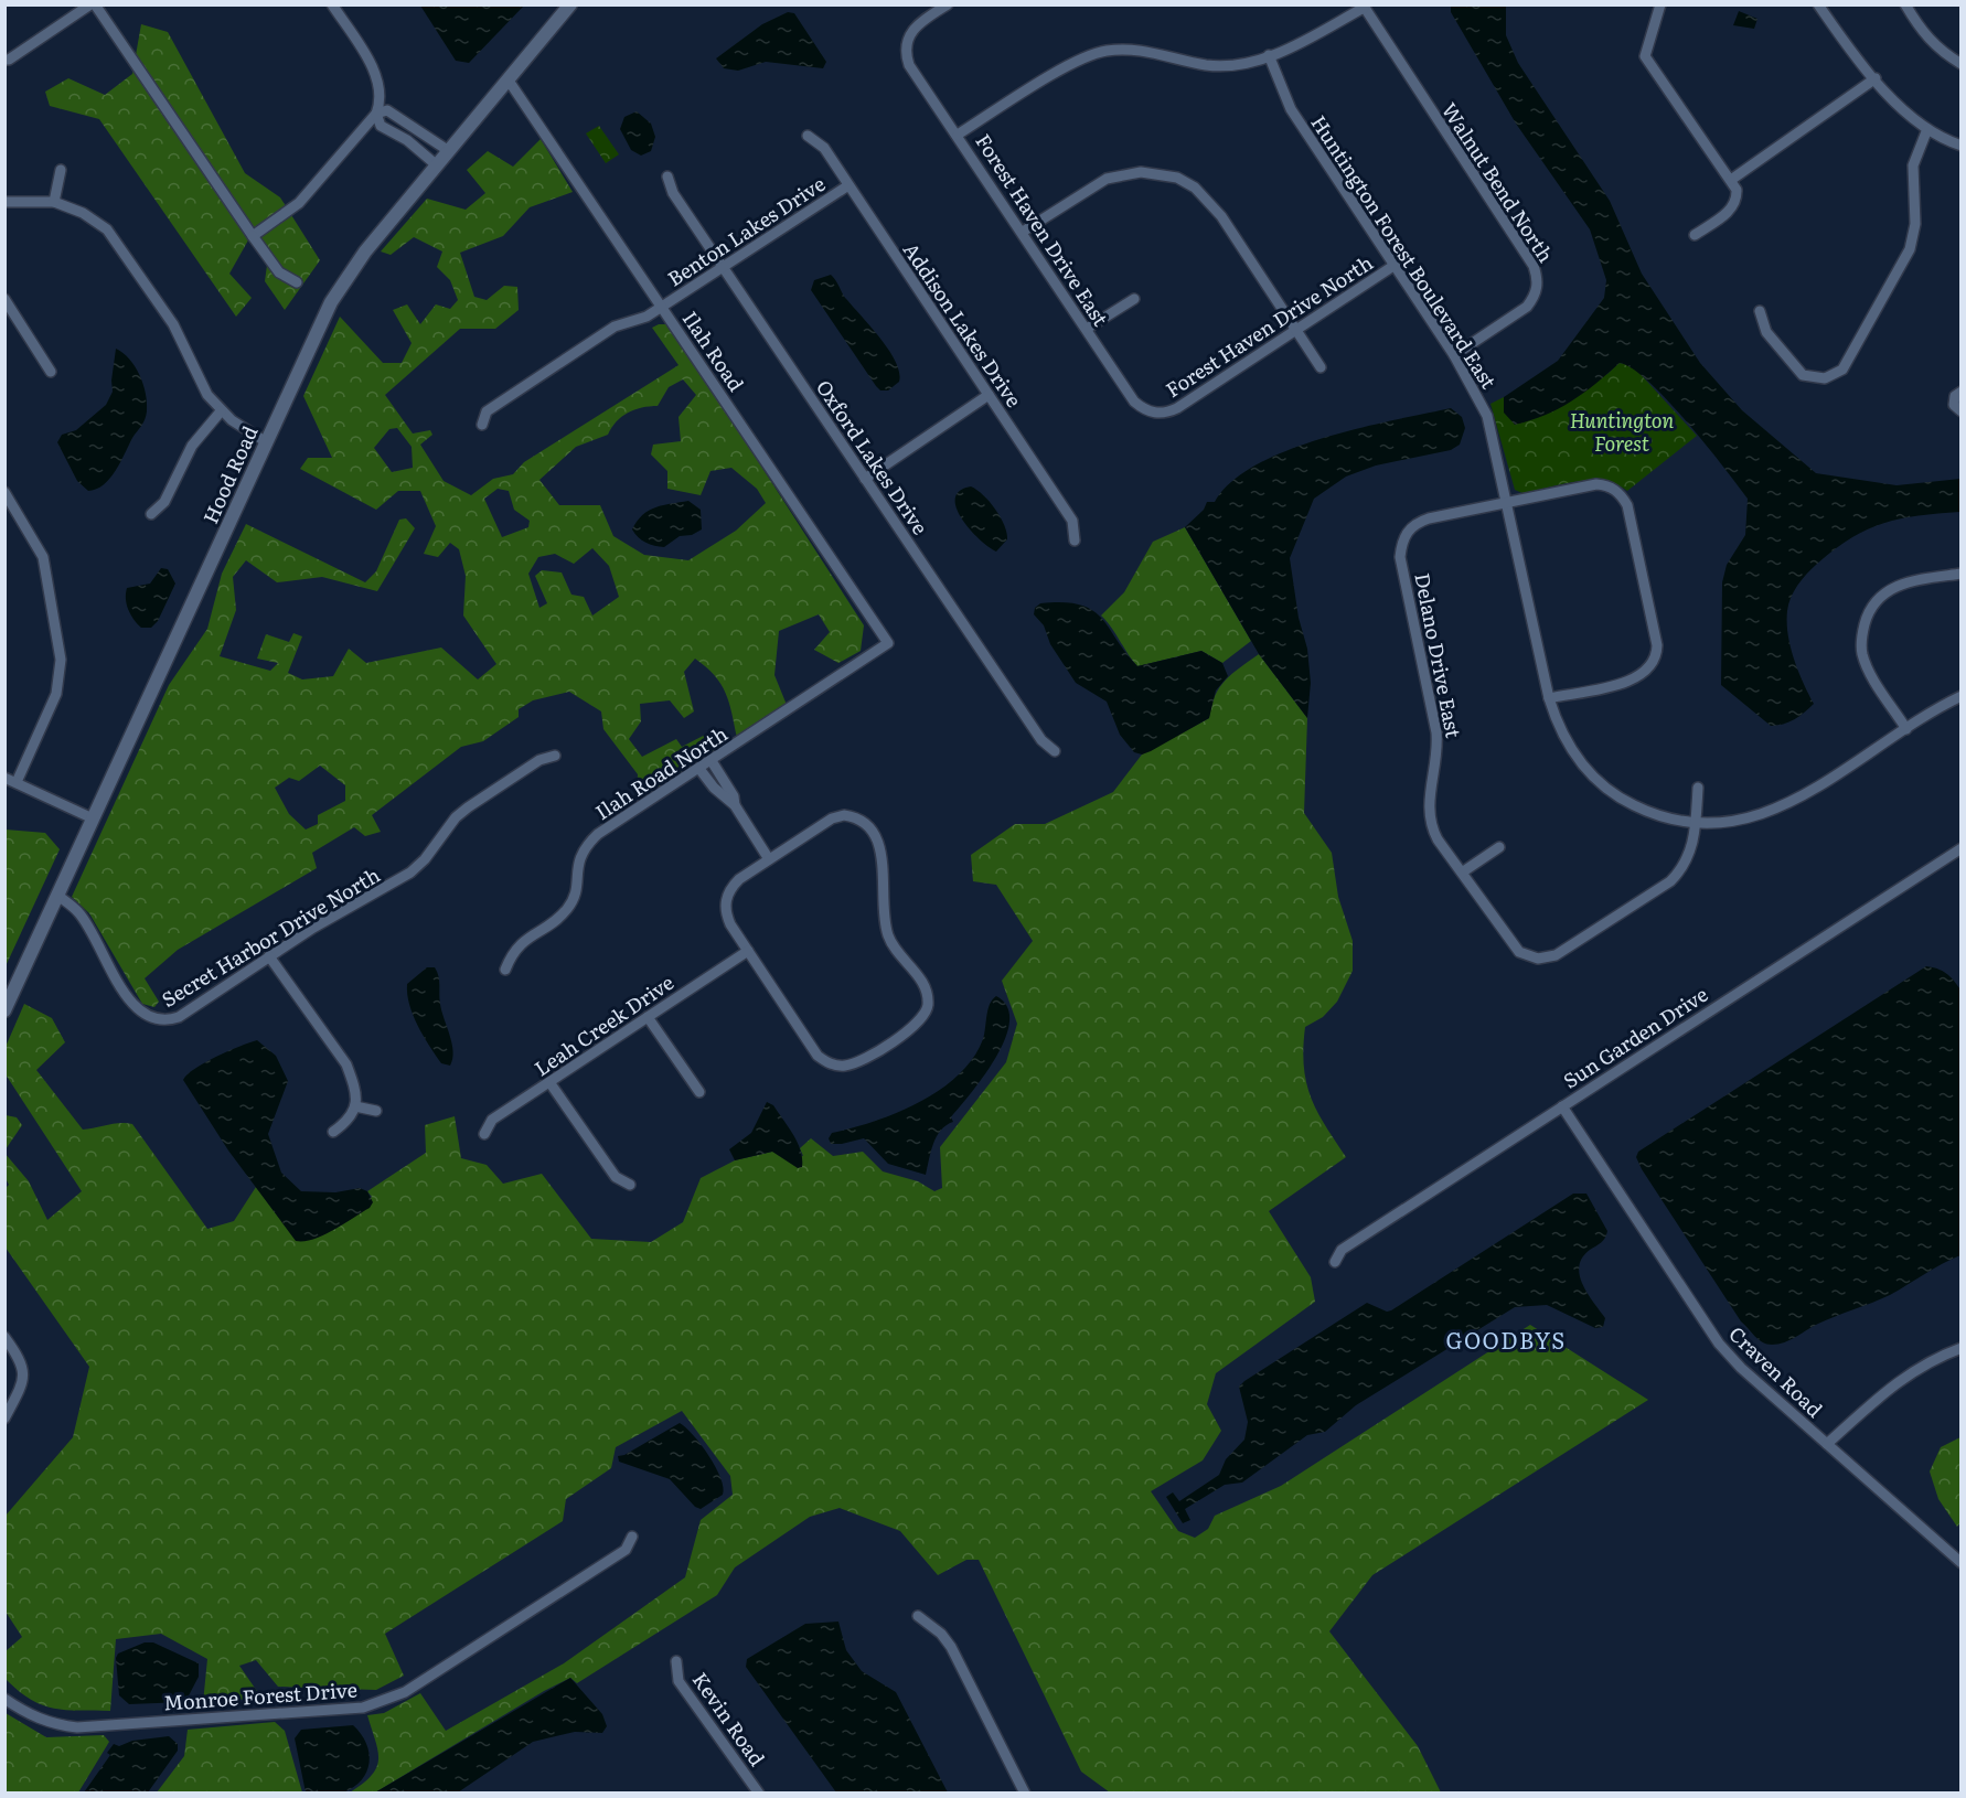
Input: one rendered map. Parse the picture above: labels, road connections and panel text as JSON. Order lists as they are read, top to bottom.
{
  "streets": {
    "street": [
      "Walnut Bend North",
      "Forest Haven Drive East",
      "Benton Lakes Drive",
      "Huntington Forest Boulevard East",
      "Addison Lakes Drive",
      "Forest Haven Drive North",
      "Ilah Road",
      "Oxford Lakes Drive",
      "Hood Road",
      "Delano Drive East",
      "Ilah Road North",
      "Secret Harbor Drive North",
      "Leah Creek Drive",
      "Sun Garden Drive",
      "Craven Road",
      "Monroe Forest Drive",
      "Kevin Road"
    ]
  },
  "crossings": [
    ["Walnut Bend North", "Huntington Forest Boulevard East"],
    ["Forest Haven Drive East", "Forest Haven Drive North"],
    ["Benton Lakes Drive", "Addison Lakes Drive"],
    ["Benton Lakes Drive", "Ilah Road"],
    ["Benton Lakes Drive", "Oxford Lakes Drive"],
    ["Huntington Forest Boulevard East", "Forest Haven Drive North"],
    ["Huntington Forest Boulevard East", "Delano Drive East"],
    ["Ilah Road", "Hood Road"],
    ["Ilah Road", "Ilah Road North"],
    ["Hood Road", "Secret Harbor Drive North"],
    ["Sun Garden Drive", "Craven Road"]
  ],
  "districts": ["GOODBYS"],
  "parks": ["Huntington Forest"]
}
